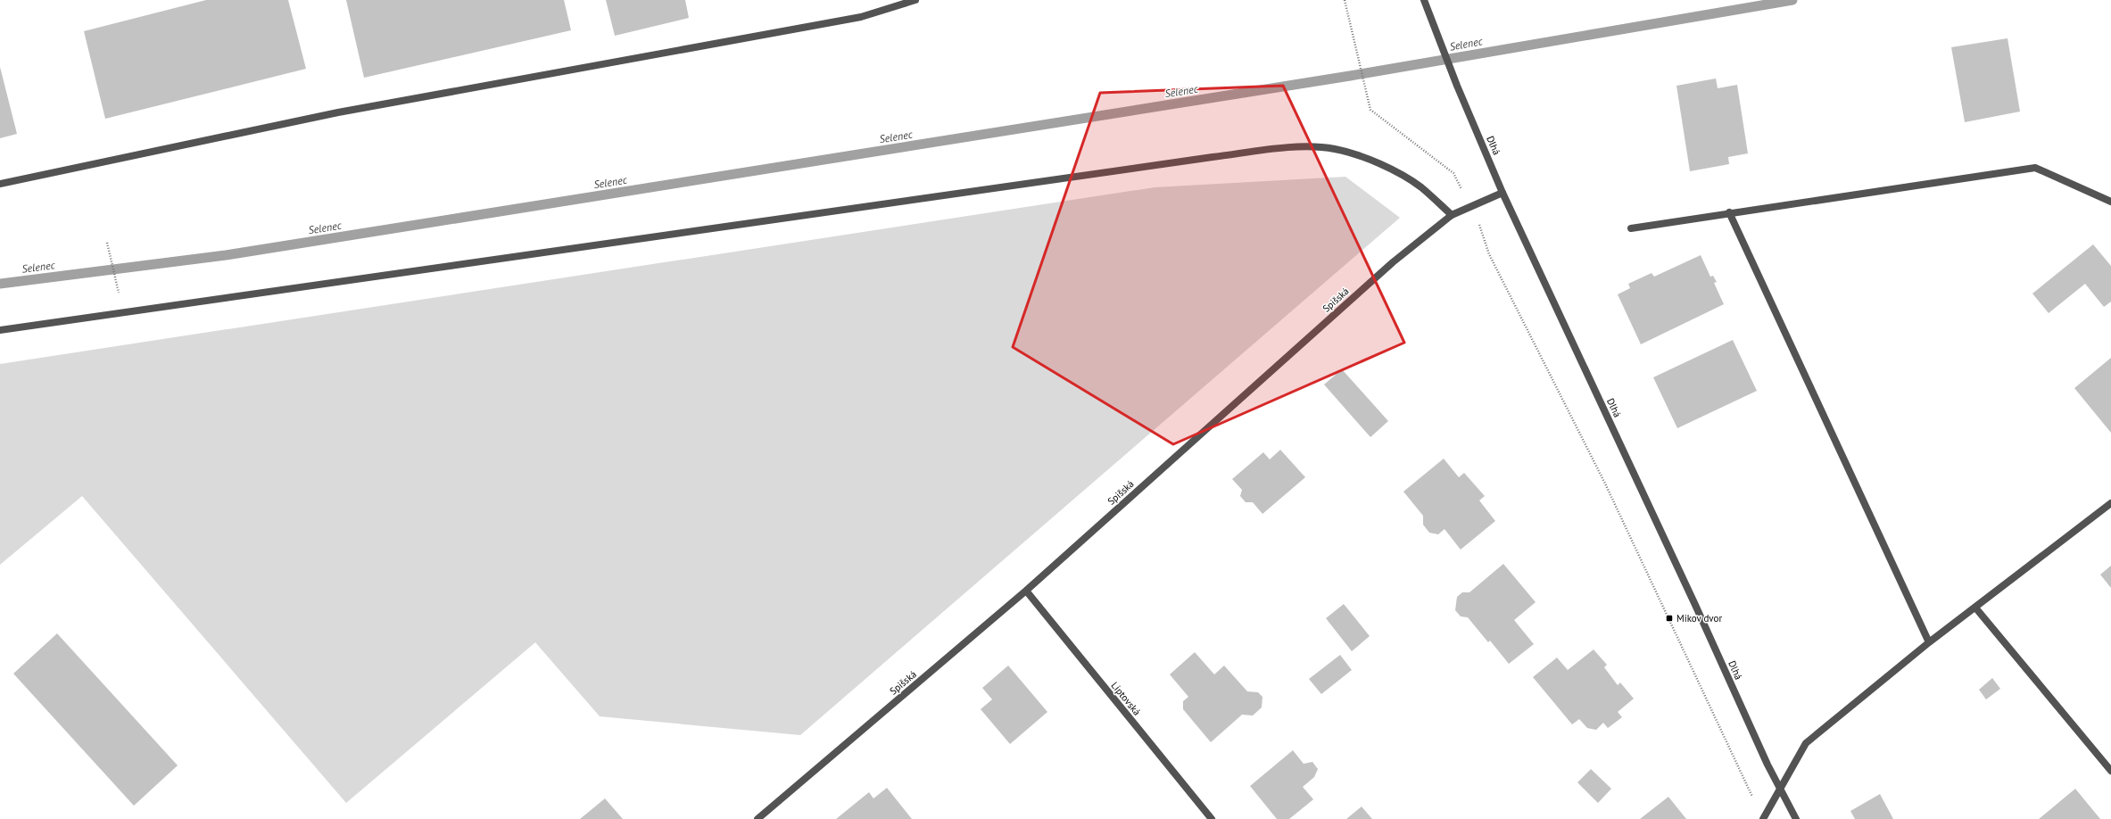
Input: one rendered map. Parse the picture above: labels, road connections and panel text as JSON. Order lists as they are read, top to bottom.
{
  "streets": {
    "street": ["Dlhá", "Spišská", "Liptovská"]
  },
  "crossings": [
    ["Dlhá", "Spišská"],
    ["Spišská", "Liptovská"]
  ],
  "water": ["Selenec"],
  "places": {
    "transit": ["Mikov dvor"]
  }
}
